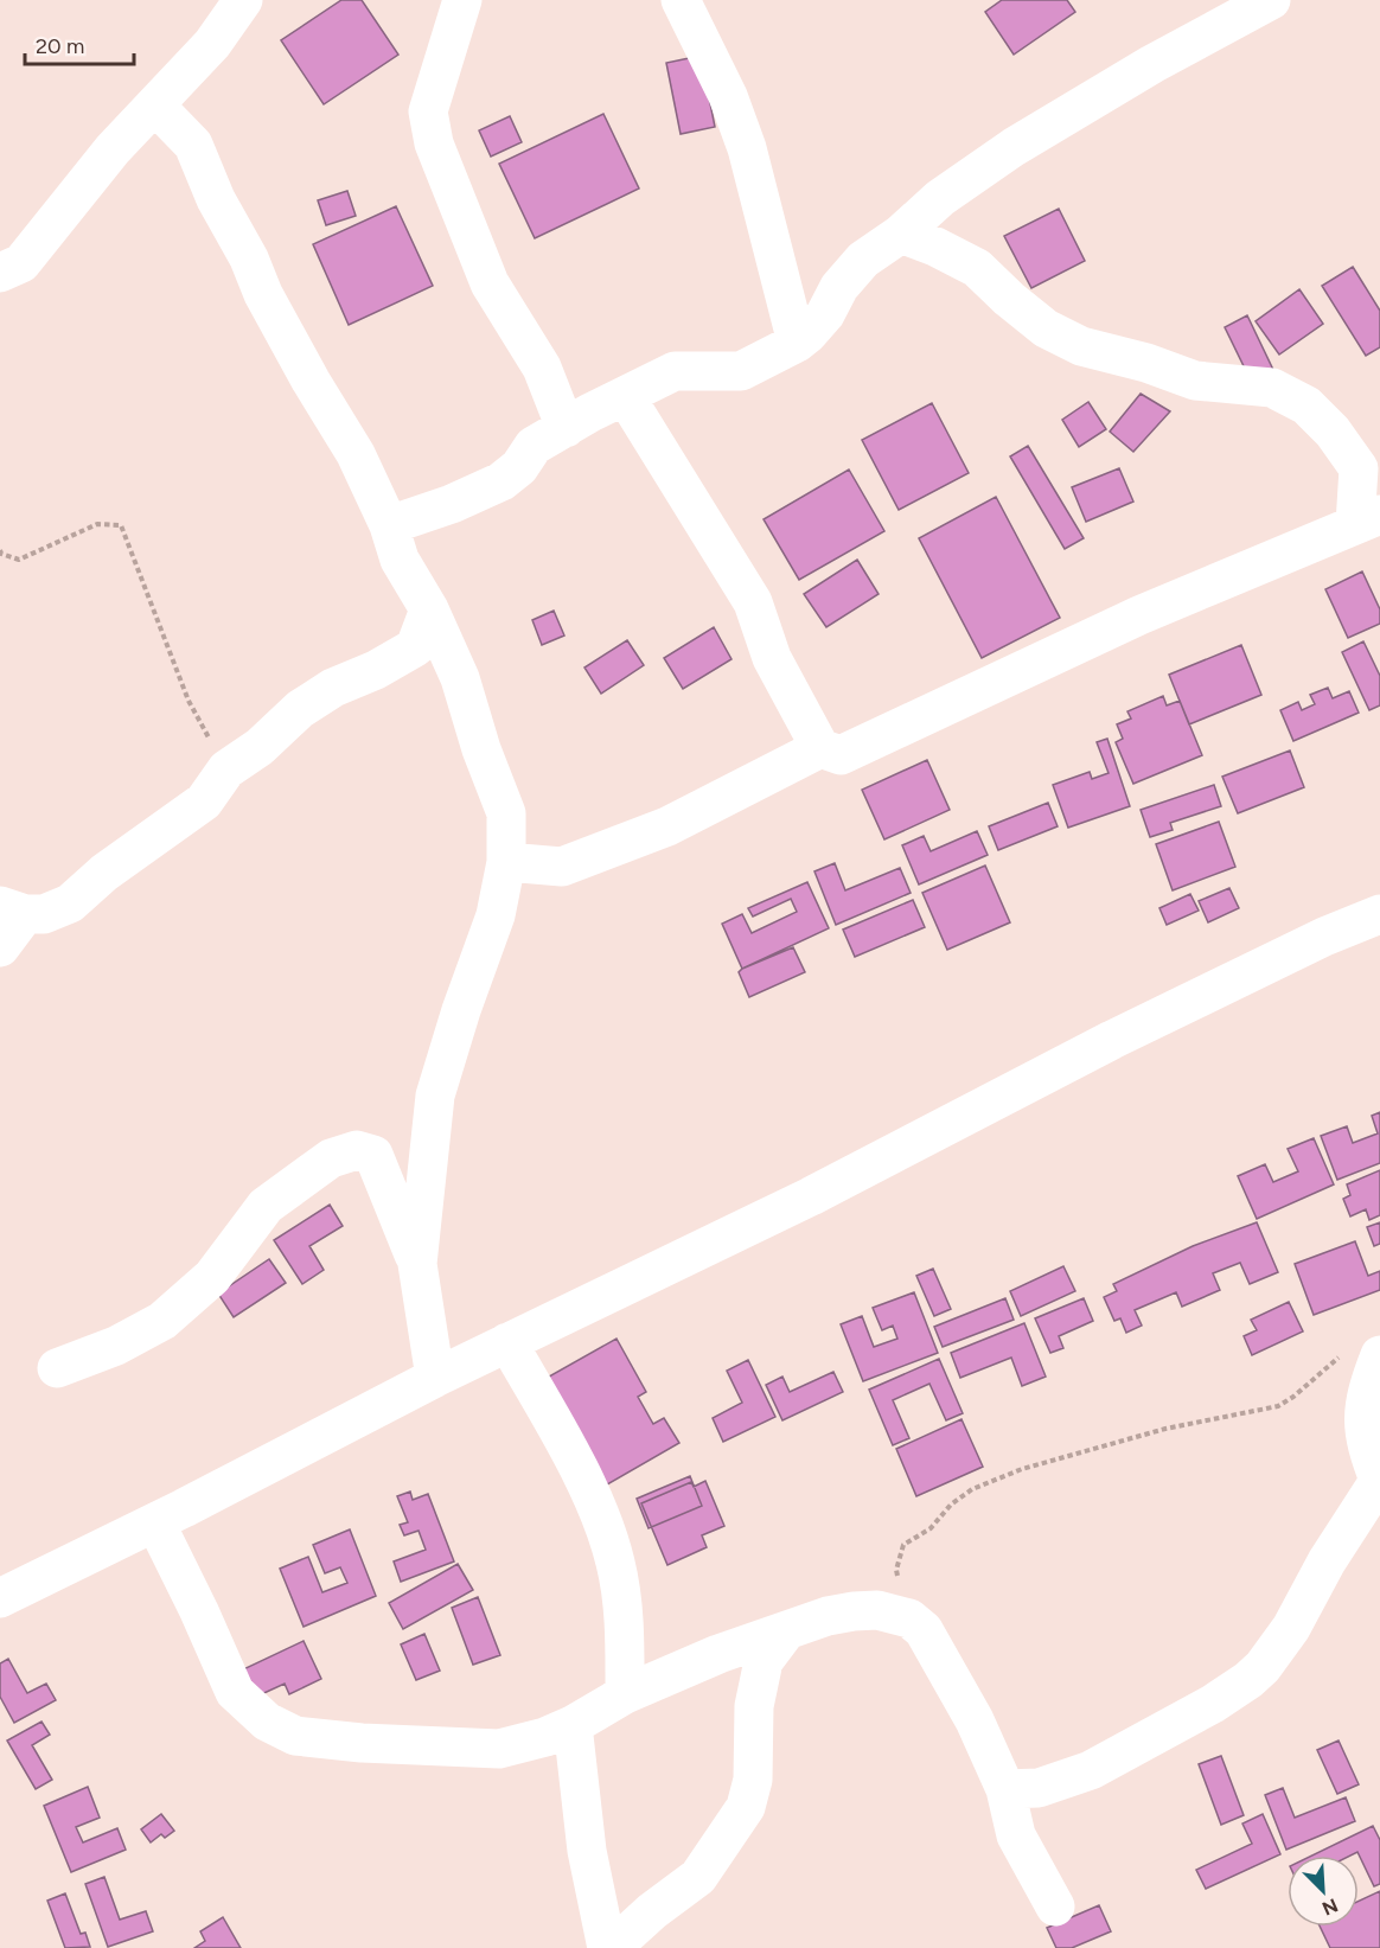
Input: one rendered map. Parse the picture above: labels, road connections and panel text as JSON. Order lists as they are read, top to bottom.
{
  "scale_bar": "20 m",
  "north": "bottom right"
}
